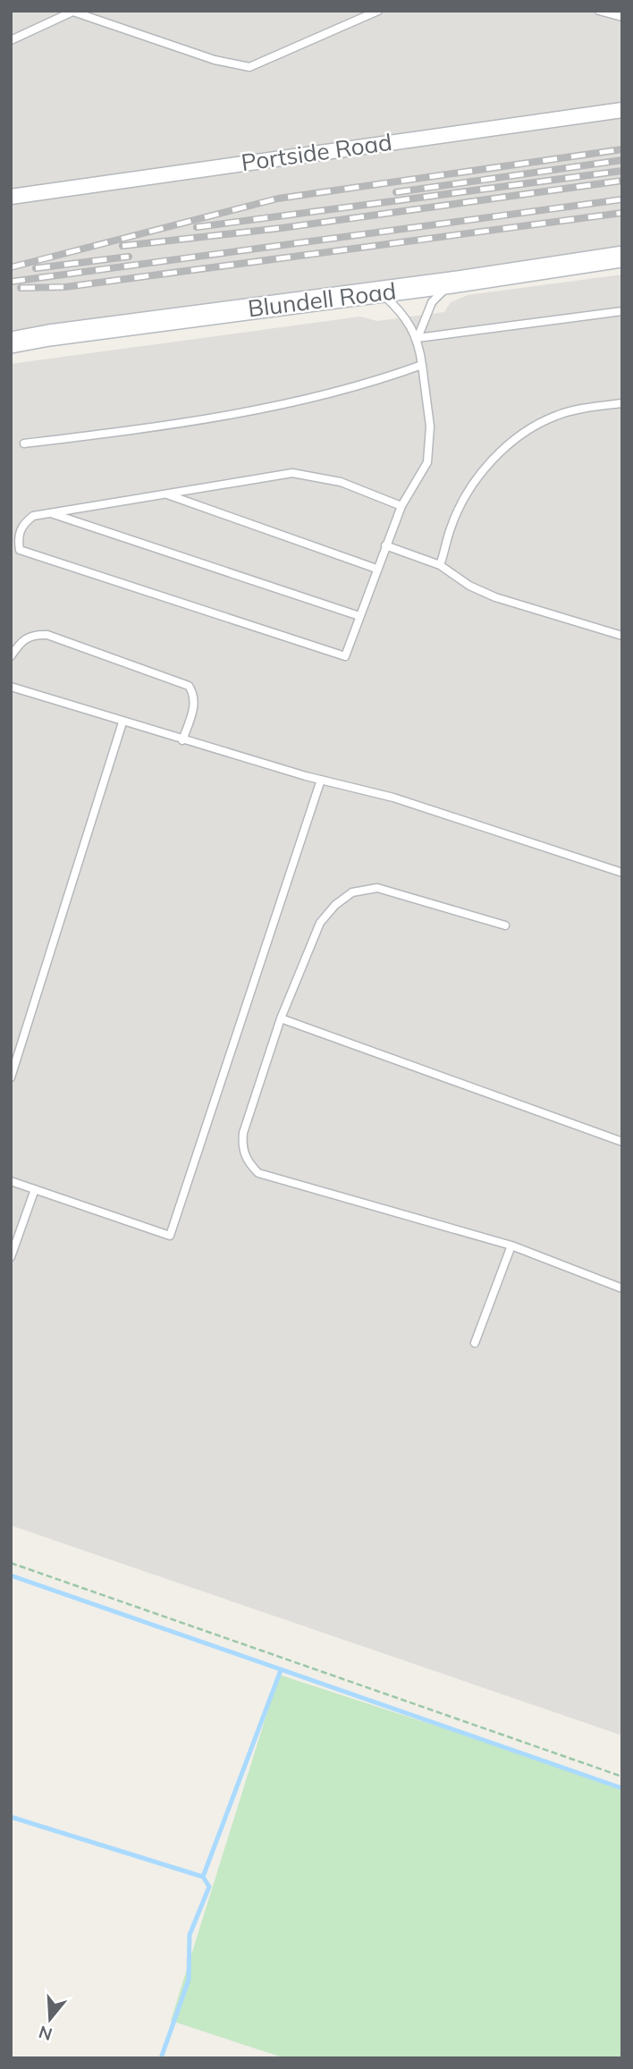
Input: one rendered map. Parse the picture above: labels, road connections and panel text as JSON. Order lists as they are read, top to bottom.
{
  "streets": {
    "main road": ["Blundell Road"],
    "street": ["Portside Road"]
  },
  "north": "bottom"
}
